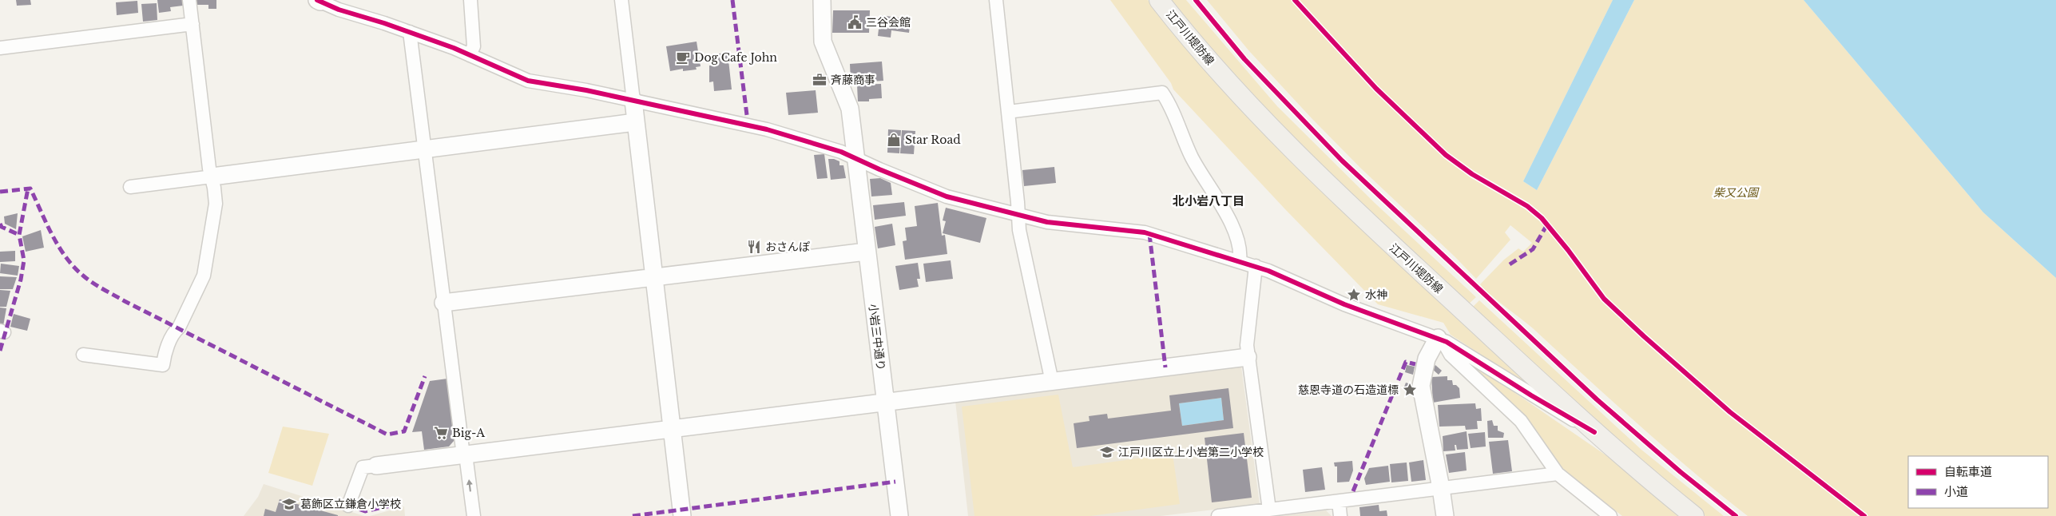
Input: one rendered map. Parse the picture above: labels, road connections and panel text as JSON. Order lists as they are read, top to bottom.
{
  "streets": {
    "main road": ["江戸川堤防線"],
    "street": ["小岩三中通り"]
  },
  "districts": ["北小岩八丁目"],
  "parks": ["柴又公園"],
  "places": {
    "public building": ["三谷会館"],
    "cafe": ["Dog Cafe John"],
    "office": ["斉藤商事"],
    "shop": ["Star Road"],
    "restaurant": ["おさんぽ"],
    "place": ["水神", "慈恩寺道の石造道標"],
    "supermarket": ["Big-A"],
    "school or university": ["江戸川区立上小岩第二小学校", "葛飾区立鎌倉小学校"]
  },
  "legend": ["自転車道", "小道"]
}
